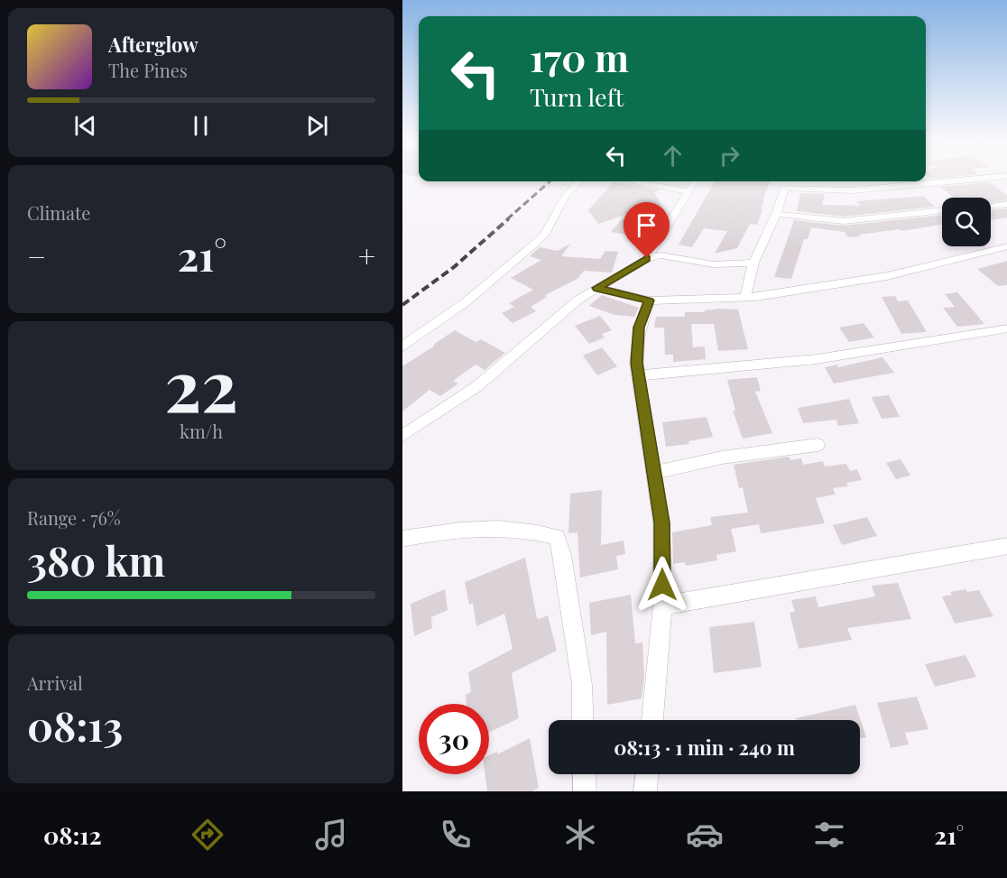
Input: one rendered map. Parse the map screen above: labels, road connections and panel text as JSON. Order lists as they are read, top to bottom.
{
  "page": {
    "turn": ["170 m", "Turn left"],
    "song": ["Afterglow", "The Pines"],
    "tile": [
      "Climate",
      ["22", "km/h"],
      ["Range · 76%", "380 km"],
      ["Arrival", "08:13"]
    ],
    "heat": ["−", "21°", "+"],
    "limit": "30",
    "trip": "08:13 · 1 min · 240 m",
    "tabs": ["08:12", "21°"]
  }
}
